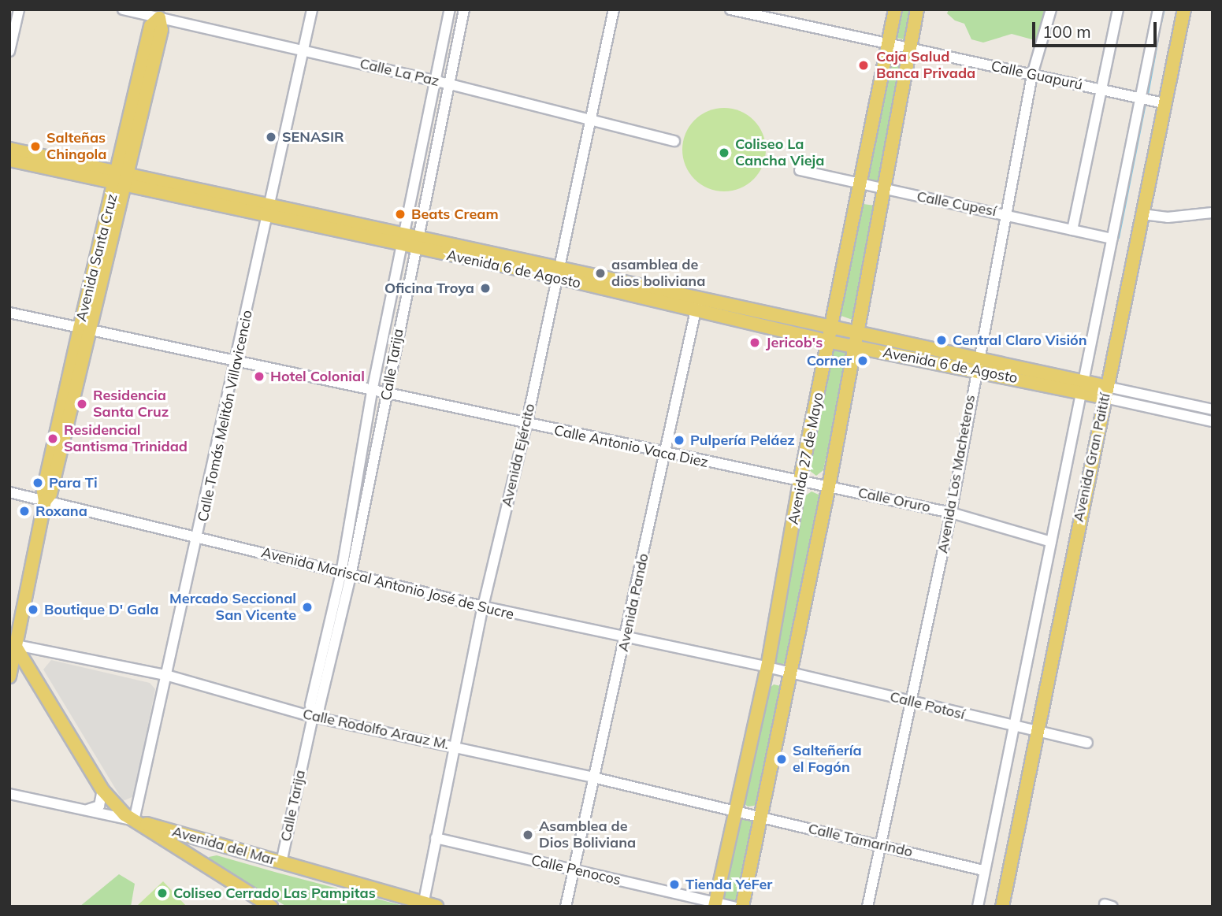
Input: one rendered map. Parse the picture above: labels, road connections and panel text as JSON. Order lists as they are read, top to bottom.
{
  "streets": {
    "main road": [
      "Avenida Santa Cruz",
      "Avenida 6 de Agosto",
      "Avenida Gran Paitití",
      "Avenida 27 de Mayo",
      "Avenida del Mar"
    ],
    "street": [
      "Calle La Paz",
      "Calle Guapurú",
      "Calle Cupesí",
      "Calle Tarija",
      "Calle Tomás Melitón Villavicencio",
      "Calle Antonio Vaca Diez",
      "Avenida Ejército",
      "Avenida Los Macheteros",
      "Calle Oruro",
      "Avenida Mariscal Antonio José de Sucre",
      "Avenida Pando",
      "Calle Potosí",
      "Calle Rodolfo Arauz M.",
      "Calle Tamarindo",
      "Calle Penocos"
    ]
  },
  "crossings": [
    ["Calle La Paz", "Avenida Santa Cruz"],
    ["Calle La Paz", "Calle Tarija"],
    ["Calle La Paz", "Calle Tomás Melitón Villavicencio"],
    ["Calle La Paz", "Avenida Ejército"],
    ["Calle Guapurú", "Avenida Gran Paitití"],
    ["Calle Guapurú", "Avenida 27 de Mayo"],
    ["Calle Guapurú", "Avenida Los Macheteros"],
    ["Calle Cupesí", "Avenida 27 de Mayo"],
    ["Calle Cupesí", "Avenida Los Macheteros"],
    ["Avenida Santa Cruz", "Avenida 6 de Agosto"],
    ["Avenida Santa Cruz", "Calle Antonio Vaca Diez"],
    ["Avenida Santa Cruz", "Avenida Mariscal Antonio José de Sucre"],
    ["Avenida Santa Cruz", "Calle Rodolfo Arauz M."],
    ["Avenida 6 de Agosto", "Calle Tarija"],
    ["Avenida 6 de Agosto", "Calle Tomás Melitón Villavicencio"],
    ["Avenida 6 de Agosto", "Avenida Ejército"],
    ["Avenida 6 de Agosto", "Avenida Gran Paitití"],
    ["Avenida 6 de Agosto", "Avenida 27 de Mayo"],
    ["Avenida 6 de Agosto", "Avenida Los Macheteros"],
    ["Avenida 6 de Agosto", "Avenida Pando"],
    ["Calle Tarija", "Calle Antonio Vaca Diez"],
    ["Calle Tarija", "Avenida Mariscal Antonio José de Sucre"],
    ["Calle Tarija", "Calle Rodolfo Arauz M."],
    ["Calle Tarija", "Avenida del Mar"],
    ["Calle Tomás Melitón Villavicencio", "Calle Antonio Vaca Diez"],
    ["Calle Tomás Melitón Villavicencio", "Avenida Mariscal Antonio José de Sucre"],
    ["Calle Tomás Melitón Villavicencio", "Calle Rodolfo Arauz M."],
    ["Calle Tomás Melitón Villavicencio", "Avenida del Mar"],
    ["Calle Antonio Vaca Diez", "Avenida Ejército"],
    ["Calle Antonio Vaca Diez", "Avenida 27 de Mayo"],
    ["Calle Antonio Vaca Diez", "Calle Oruro"],
    ["Calle Antonio Vaca Diez", "Avenida Pando"],
    ["Avenida Ejército", "Avenida Mariscal Antonio José de Sucre"],
    ["Avenida Ejército", "Calle Rodolfo Arauz M."],
    ["Avenida Ejército", "Avenida del Mar"],
    ["Avenida Ejército", "Calle Penocos"],
    ["Avenida Gran Paitití", "Calle Potosí"],
    ["Avenida 27 de Mayo", "Calle Oruro"],
    ["Avenida 27 de Mayo", "Avenida Mariscal Antonio José de Sucre"],
    ["Avenida 27 de Mayo", "Calle Potosí"],
    ["Avenida 27 de Mayo", "Calle Rodolfo Arauz M."],
    ["Avenida 27 de Mayo", "Calle Tamarindo"],
    ["Avenida 27 de Mayo", "Calle Penocos"],
    ["Avenida Los Macheteros", "Calle Oruro"],
    ["Avenida Los Macheteros", "Calle Potosí"],
    ["Avenida Los Macheteros", "Calle Tamarindo"],
    ["Avenida Mariscal Antonio José de Sucre", "Avenida Pando"],
    ["Avenida Mariscal Antonio José de Sucre", "Calle Potosí"],
    ["Avenida Pando", "Calle Rodolfo Arauz M."],
    ["Avenida Pando", "Calle Penocos"],
    ["Calle Rodolfo Arauz M.", "Calle Tamarindo"]
  ],
  "places": [
    "Caja Salud Banca Privada",
    "SENASIR",
    "Salteñas Chingola",
    "Coliseo La Cancha Vieja",
    "Beats Cream",
    "asamblea de dios boliviana",
    "Oficina Troya",
    "Central Claro Visión",
    "Jericob's",
    "Corner",
    "Hotel Colonial",
    "Residencia Santa Cruz",
    "Residencial Santisma Trinidad",
    "Pulpería Peláez",
    "Para Ti",
    "Roxana",
    "Mercado Seccional San Vicente",
    "Boutique D' Gala",
    "Salteñería el Fogón",
    "Asamblea de Dios Boliviana",
    "Tienda YeFer",
    "Coliseo Cerrado Las Pampitas"
  ],
  "scale_bar": "100 m"
}
